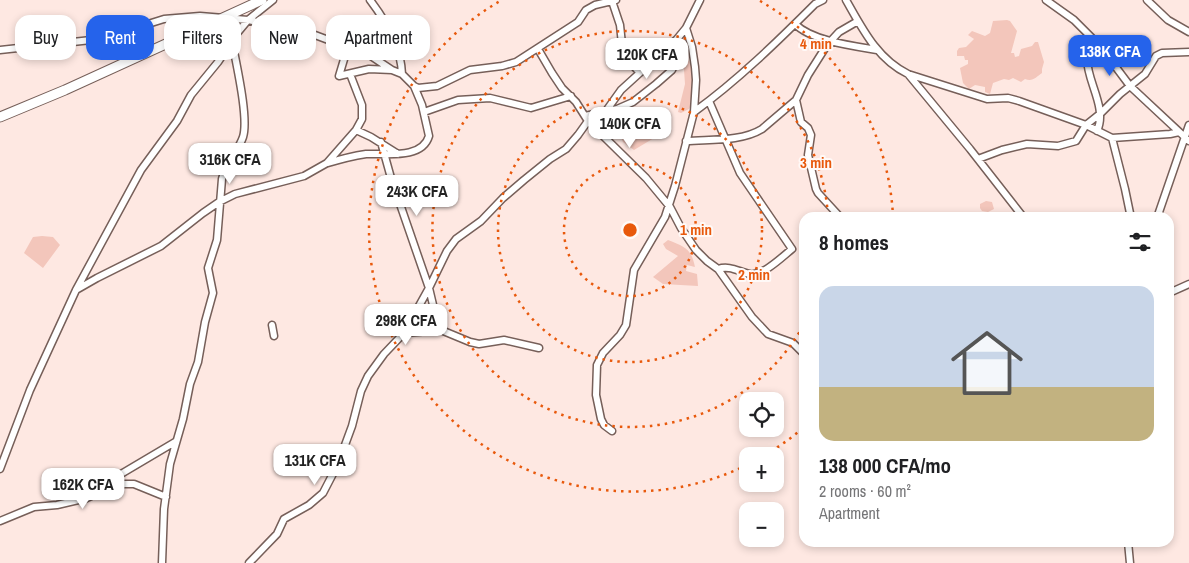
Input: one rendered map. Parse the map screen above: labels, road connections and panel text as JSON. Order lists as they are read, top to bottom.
{
  "page": {
    "chip": [
      "Buy",
      "Rent",
      "Filters",
      "New",
      "Apartment"
    ],
    "price": [
      "138K CFA",
      "120K CFA",
      "140K CFA",
      "316K CFA",
      "243K CFA",
      "298K CFA",
      "131K CFA",
      "162K CFA"
    ],
    "heading": "8 homes",
    "list": [
      {
        "name": "138 000 CFA/mo",
        "note": "2 rooms · 60 m² · Apartment"
      }
    ],
    "map_buttons": ["+", "−"]
  },
  "rings": [
    "4 min",
    "3 min",
    "1 min",
    "2 min"
  ]
}
